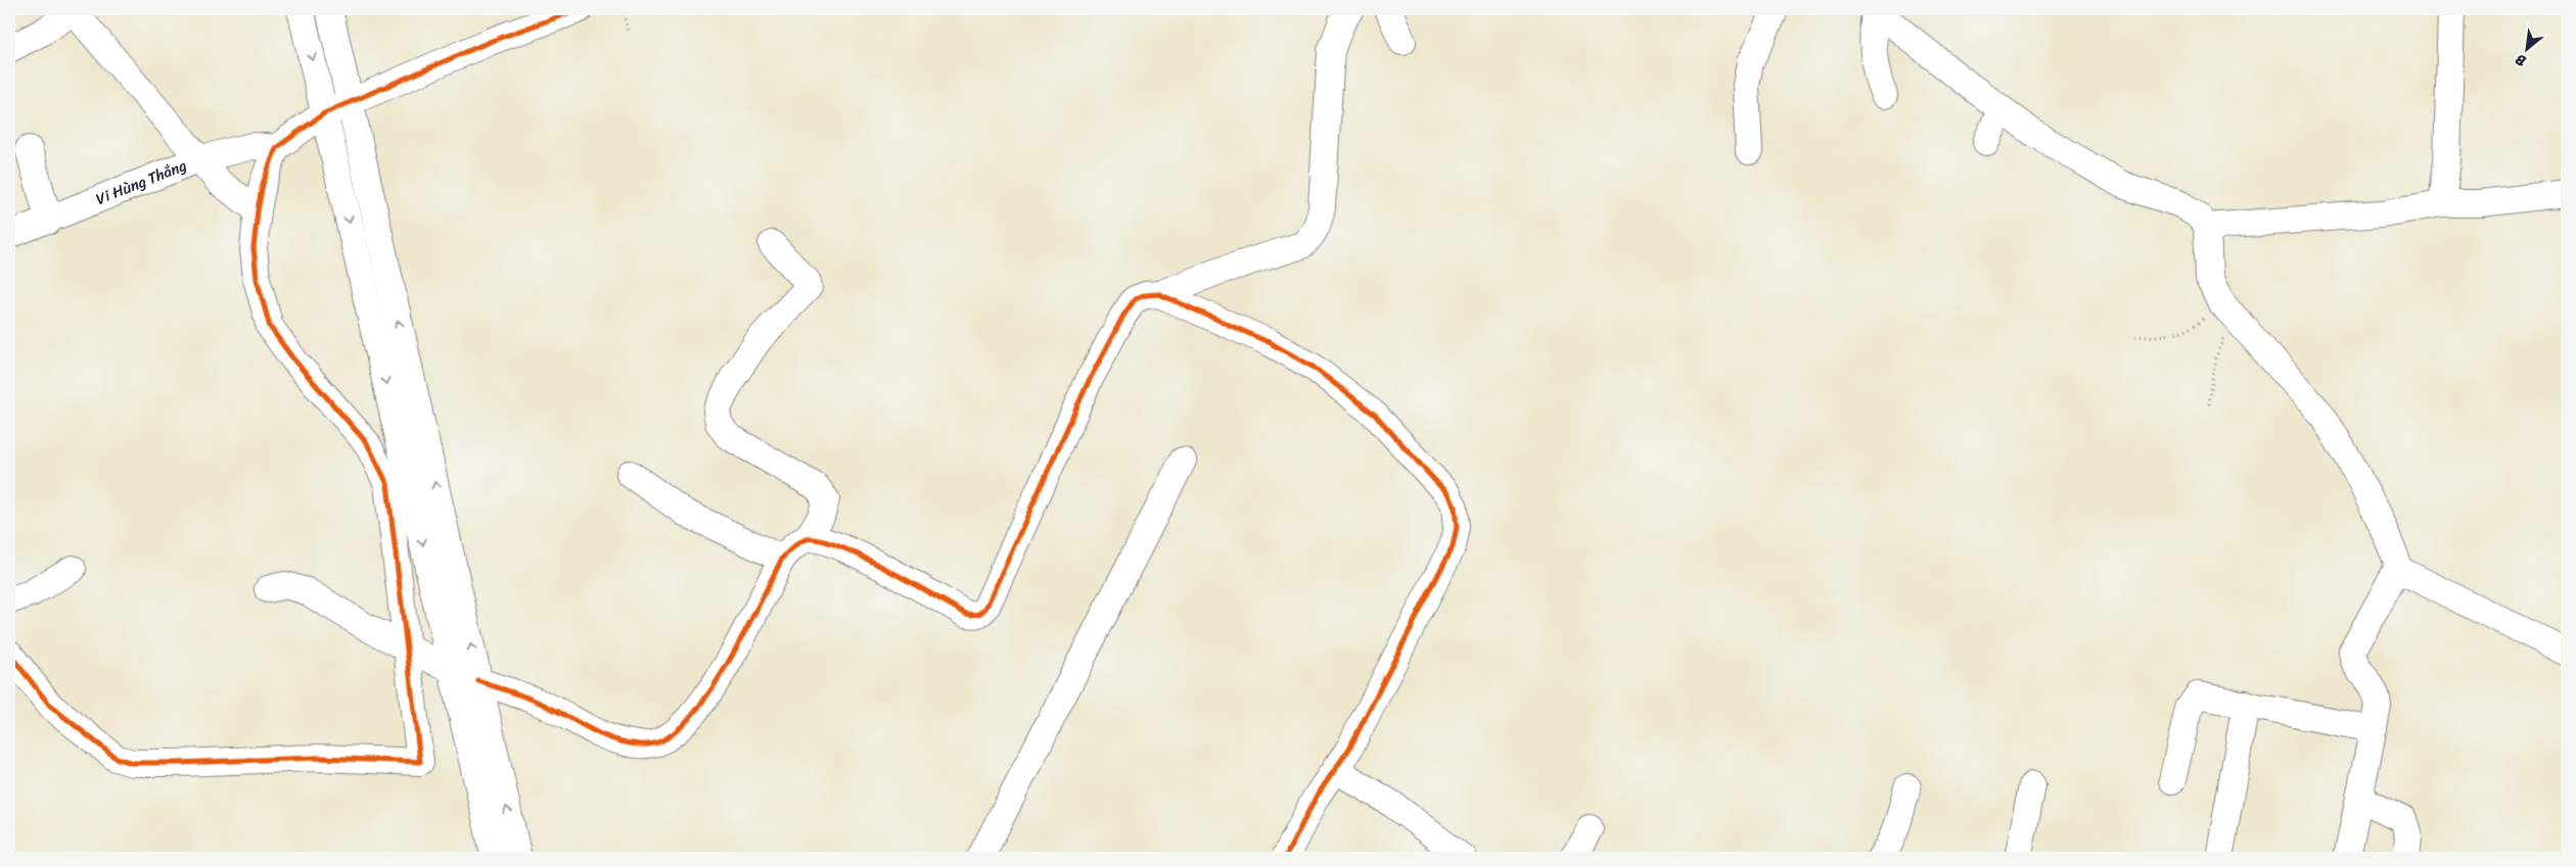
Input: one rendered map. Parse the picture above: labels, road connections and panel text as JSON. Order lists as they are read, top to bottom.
{
  "streets": {
    "street": ["Vi Hùng Thắng"]
  },
  "north": "bottom left"
}
